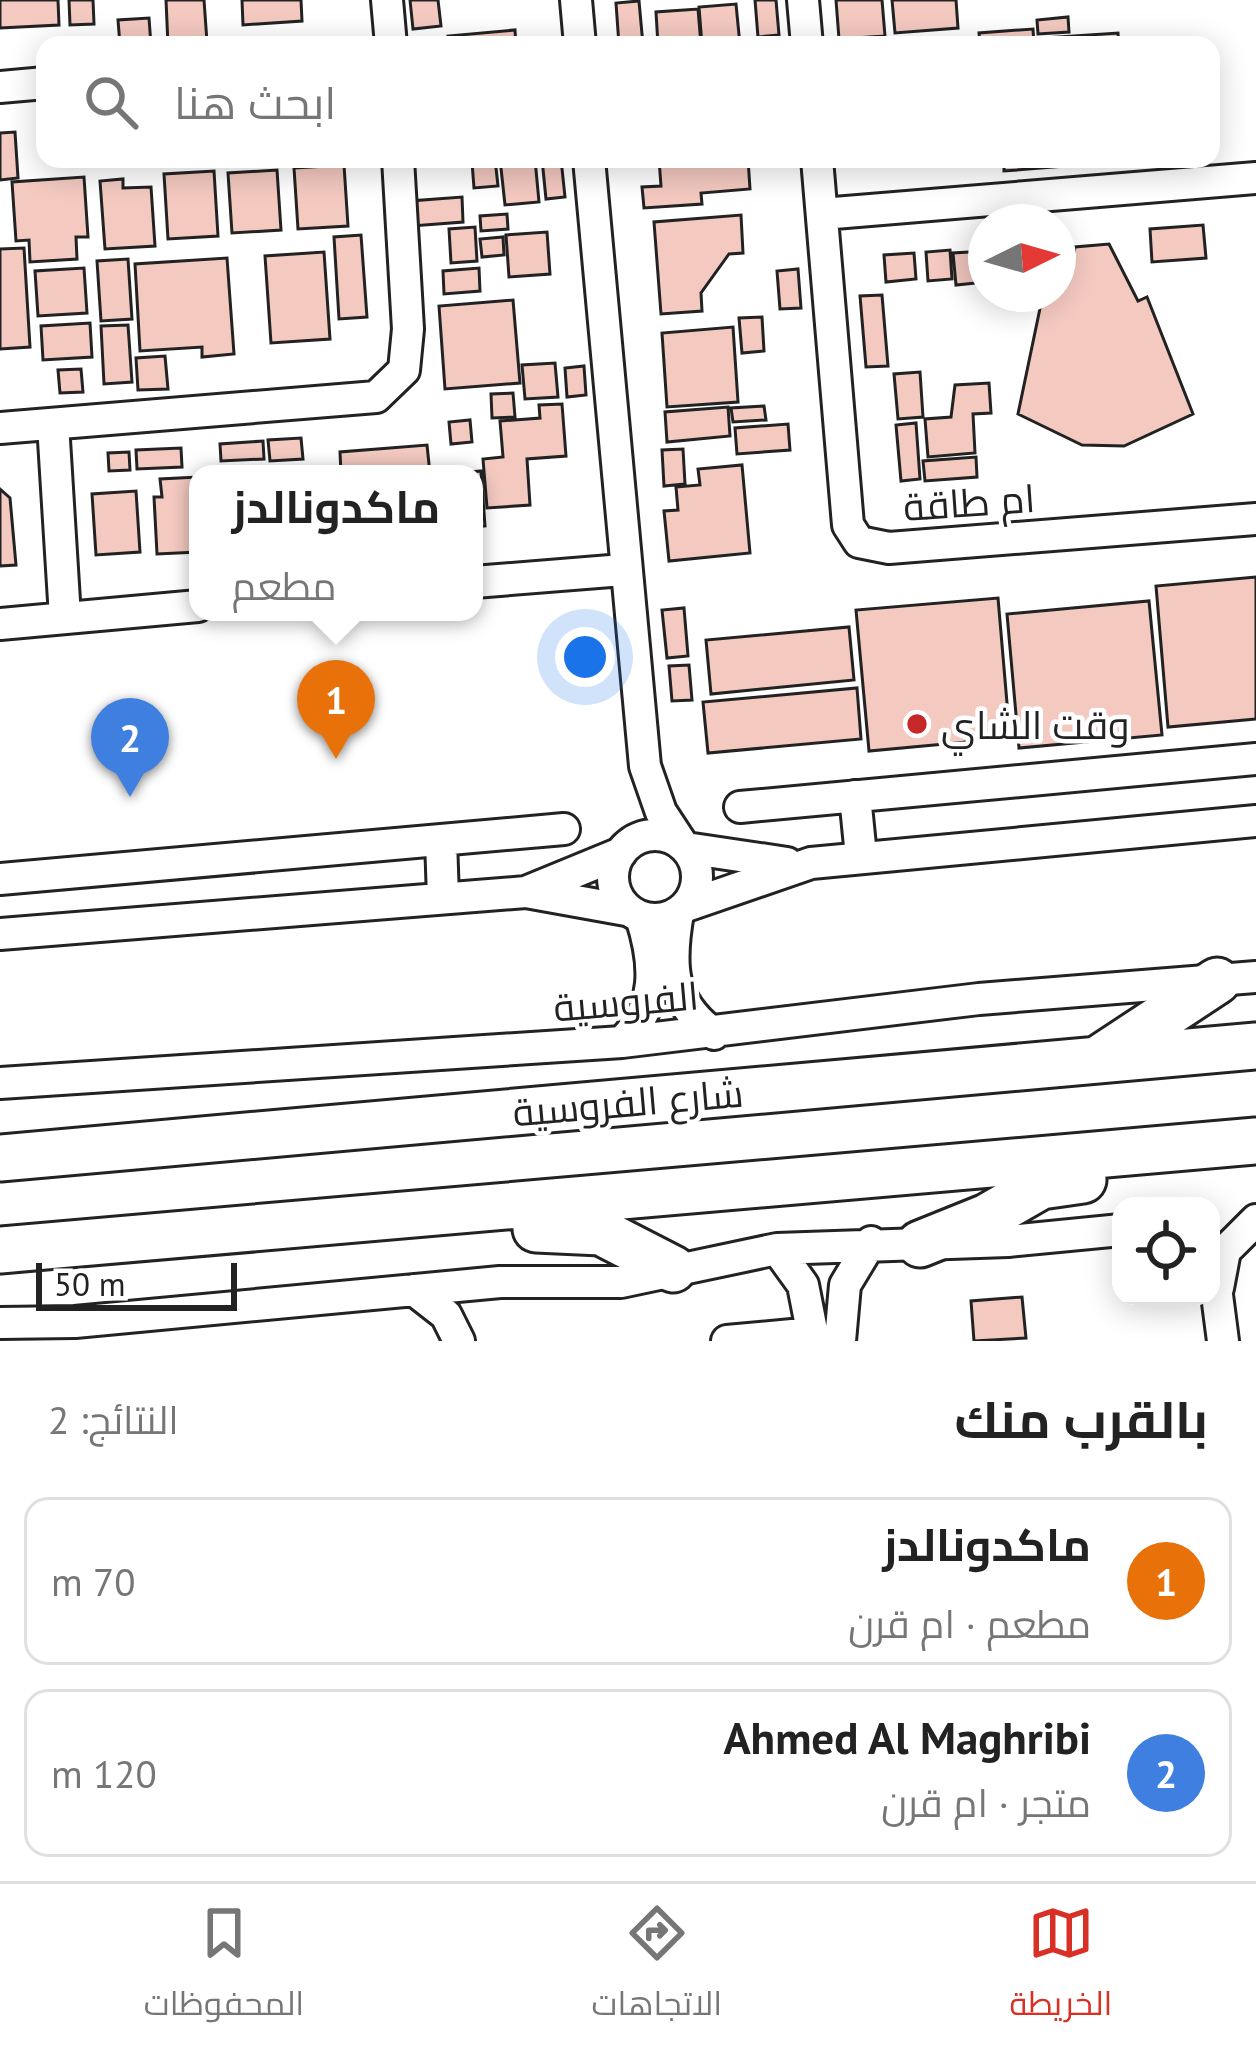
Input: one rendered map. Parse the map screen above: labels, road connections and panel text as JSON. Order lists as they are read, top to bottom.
{
  "streets": {
    "highway": ["شارع الفروسية"],
    "street": ["ام طاقة", "الفروسية"]
  },
  "places": ["وقت الشاي"],
  "scale_bar": "50 m",
  "north": "right",
  "page": {
    "search": "ابحث هنا",
    "popup": ["ماكدونالدز", "مطعم"],
    "pins": ["1", "2"],
    "scale": "50 m",
    "heading": ["بالقرب منك", "النتائج: 2"],
    "list": [
      {
        "mark": "1",
        "name": "ماكدونالدز",
        "note": "مطعم · ام قرن",
        "value": "70 m"
      },
      {
        "mark": "2",
        "name": "Ahmed Al Maghribi",
        "note": "متجر · ام قرن",
        "value": "120 m"
      }
    ],
    "nav": ["الخريطة", "الاتجاهات", "المحفوظات"]
  }
}
